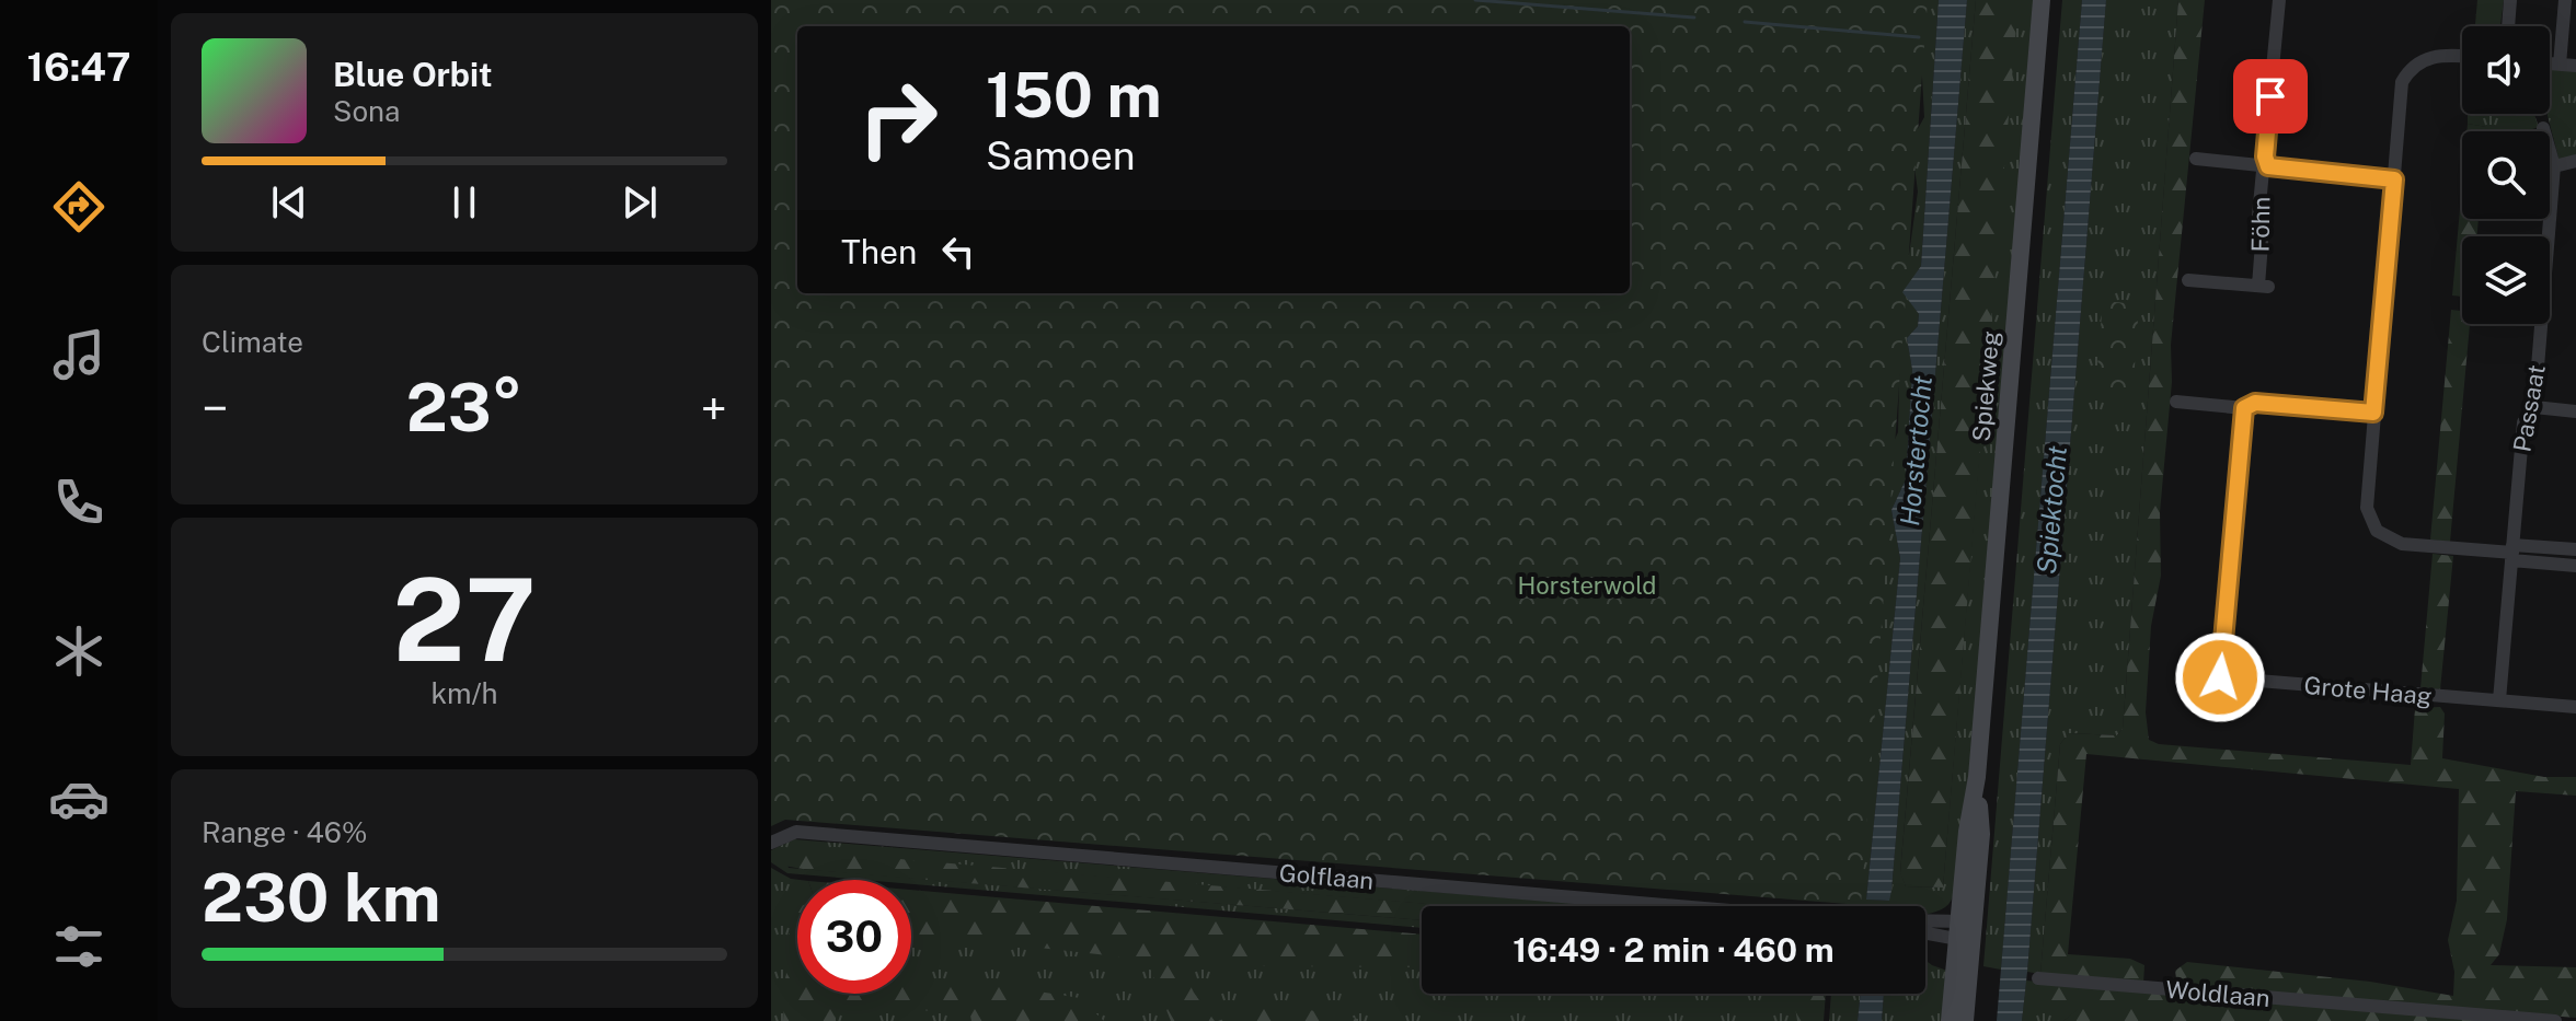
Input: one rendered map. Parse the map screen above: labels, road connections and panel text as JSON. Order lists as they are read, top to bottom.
{
  "streets": {
    "main road": ["Spiekweg"],
    "street": [
      "Föhn",
      "Passaat",
      "Grote Haag",
      "Golflaan",
      "Woldlaan"
    ]
  },
  "crossings": [
    ["Spiekweg", "Golflaan"],
    ["Passaat", "Grote Haag"]
  ],
  "water": ["Horstertocht", "Spiektocht"],
  "parks": ["Horsterwold"],
  "page": {
    "tabs": "16:47",
    "turn": ["150 m", "Samoen"],
    "song": ["Blue Orbit", "Sona"],
    "then": "Then",
    "tile": [
      "Climate",
      ["27", "km/h"],
      ["Range · 46%", "230 km"]
    ],
    "heat": ["−", "23°", "+"],
    "limit": "30",
    "trip": "16:49 · 2 min · 460 m"
  }
}
